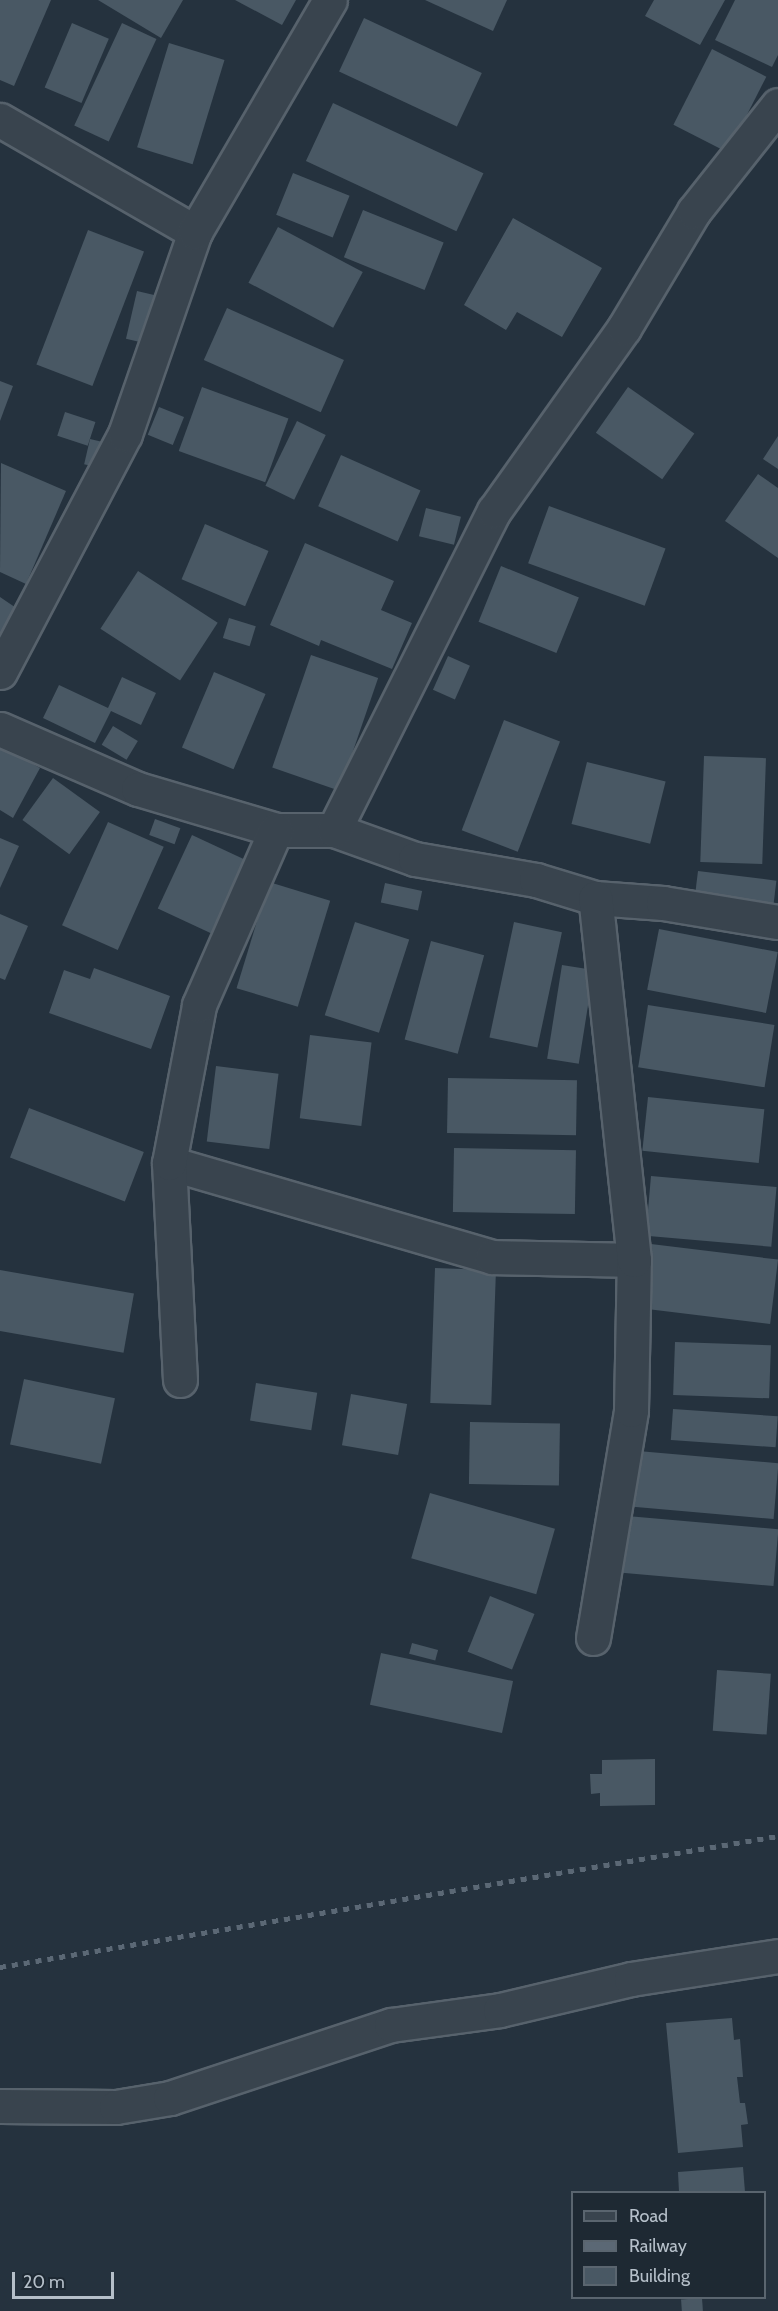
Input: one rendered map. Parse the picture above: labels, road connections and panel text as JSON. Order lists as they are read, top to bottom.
{
  "legend": ["Road", "Railway", "Building"],
  "scale_bar": "20 m"
}
